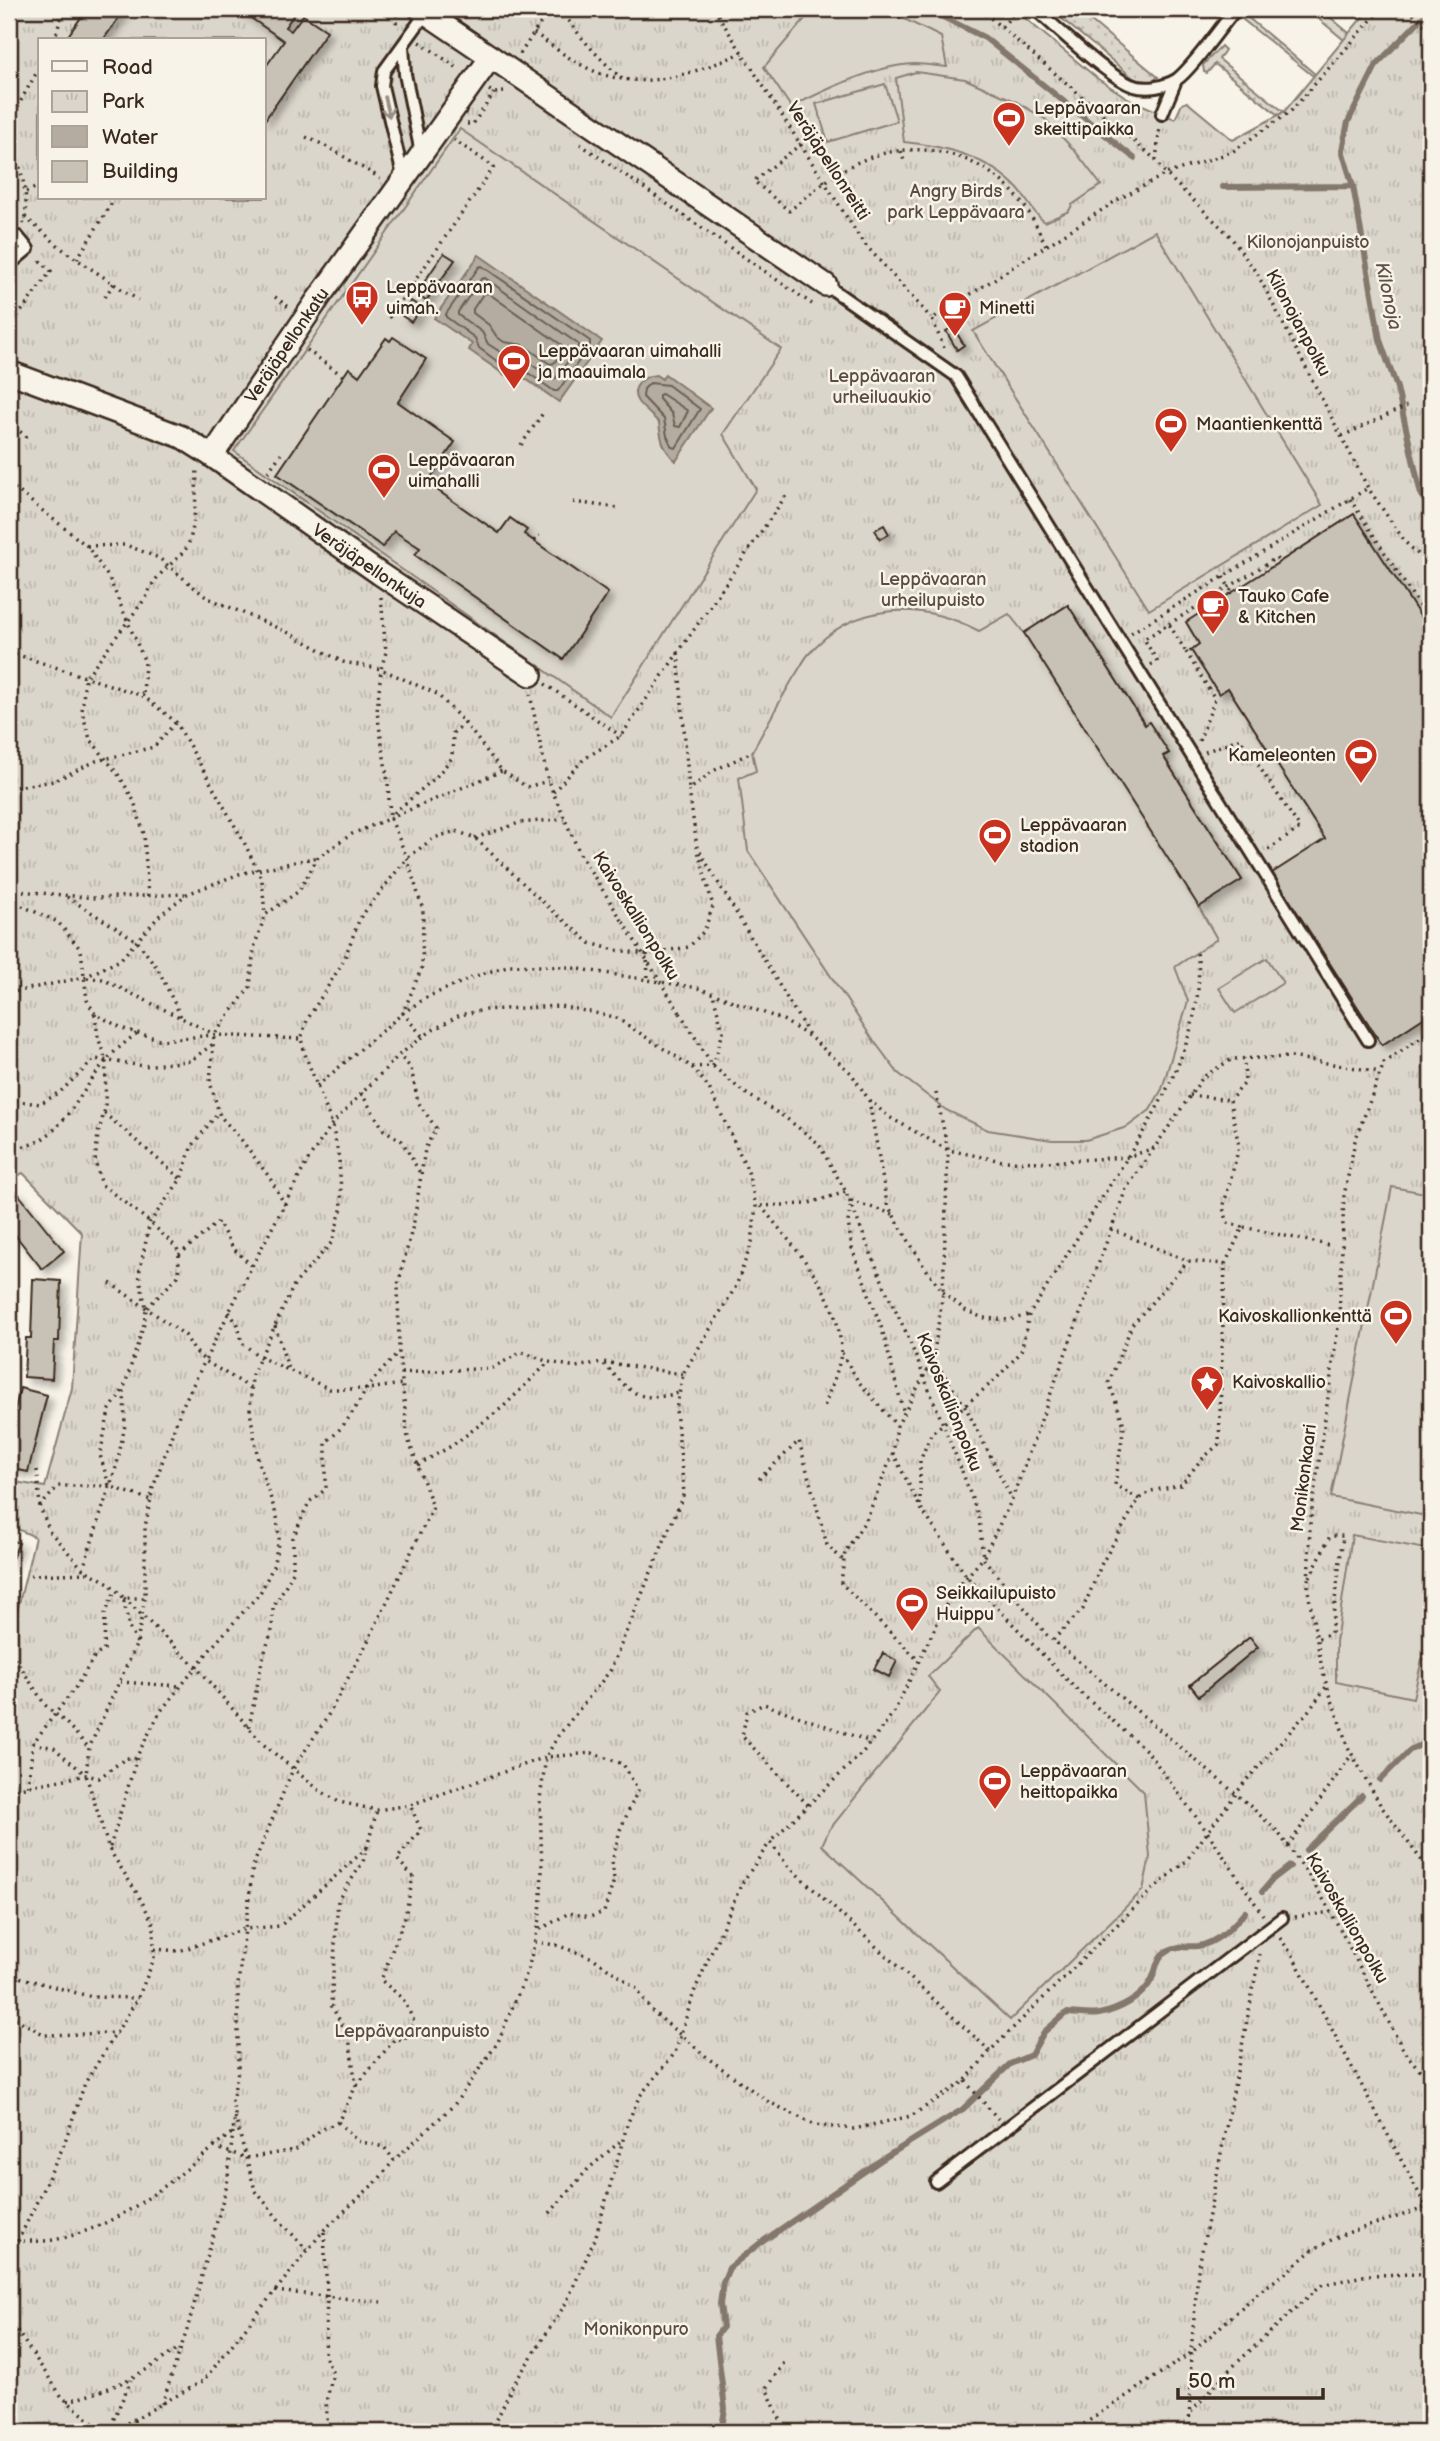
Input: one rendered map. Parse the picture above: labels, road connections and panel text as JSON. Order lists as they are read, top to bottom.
{
  "streets": {
    "street": ["Veräjäpellonkatu", "Veräjäpellonkuja"],
    "path": [
      "Veräjäpellonreitti",
      "Kilonojanpolku",
      "Kaivoskallionpolku",
      "Monikonkaari"
    ]
  },
  "crossings": [
    ["Veräjäpellonkatu", "Veräjäpellonkuja"],
    ["Veräjäpellonkuja", "Kaivoskallionpolku"]
  ],
  "water": ["Kilonoja"],
  "parks": [
    "Angry Birds park Leppävaara",
    "Kilonojanpuisto",
    "Leppävaaran urheiluaukio",
    "Leppävaaran urheilupuisto",
    "Leppävaaranpuisto",
    "Monikonpuro"
  ],
  "places": {
    "sports": [
      "Leppävaaran skeittipaikka",
      "Leppävaaran uimahalli ja maauimala",
      "Maantienkenttä",
      "Leppävaaran uimahalli",
      "Kameleonten",
      "Leppävaaran stadion",
      "Kaivoskallionkenttä",
      "Seikkailupuisto Huippu",
      "Leppävaaran heittopaikka"
    ],
    "bus stop": ["Leppävaaran uimah."],
    "cafe": ["Minetti", "Tauko Cafe & Kitchen"],
    "place": ["Kaivoskallio"]
  },
  "legend": [
    "Road",
    "Park",
    "Water",
    "Building"
  ],
  "scale_bar": "50 m"
}
